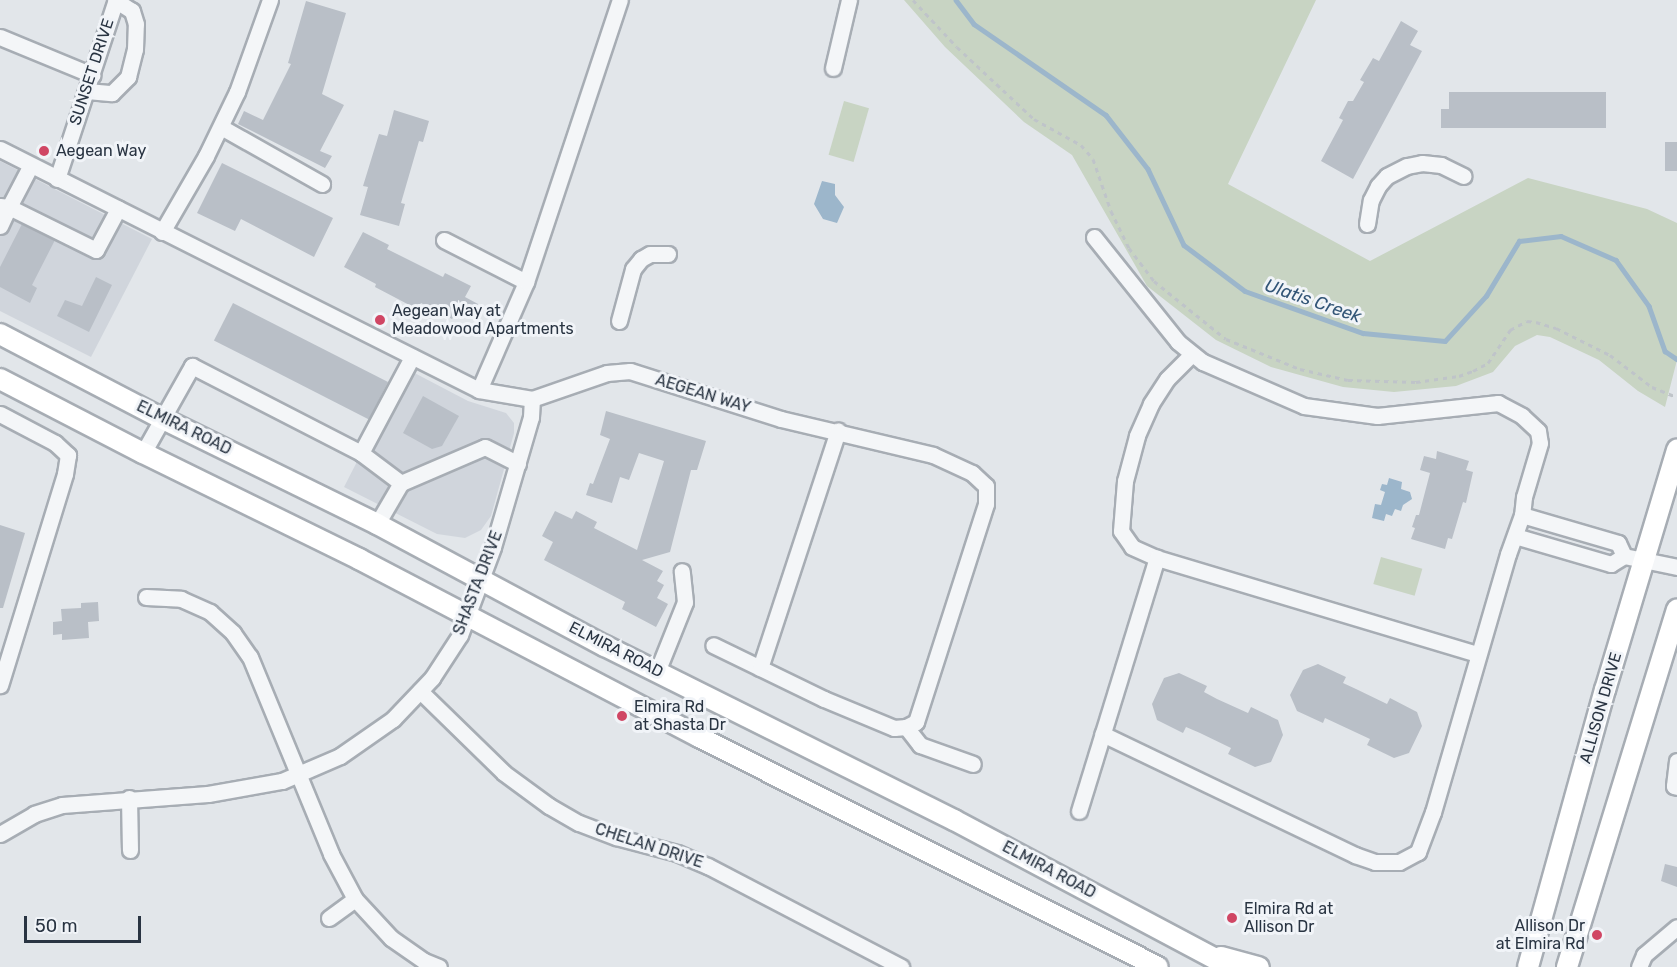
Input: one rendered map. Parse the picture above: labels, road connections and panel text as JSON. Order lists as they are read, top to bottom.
{
  "streets": {
    "main road": ["ELMIRA ROAD", "ALLISON DRIVE"],
    "street": [
      "SUNSET DRIVE",
      "AEGEAN WAY",
      "SHASTA DRIVE",
      "CHELAN DRIVE"
    ]
  },
  "crossings": [
    ["SUNSET DRIVE", "AEGEAN WAY"],
    ["AEGEAN WAY", "SHASTA DRIVE"],
    ["ELMIRA ROAD", "SHASTA DRIVE"],
    ["SHASTA DRIVE", "CHELAN DRIVE"]
  ],
  "water": ["Ulatis Creek"],
  "places": [
    "Aegean Way",
    "Aegean Way at Meadowood Apartments",
    "Elmira Rd at Shasta Dr",
    "Elmira Rd at Allison Dr",
    "Allison Dr at Elmira Rd"
  ],
  "scale_bar": "50 m"
}
